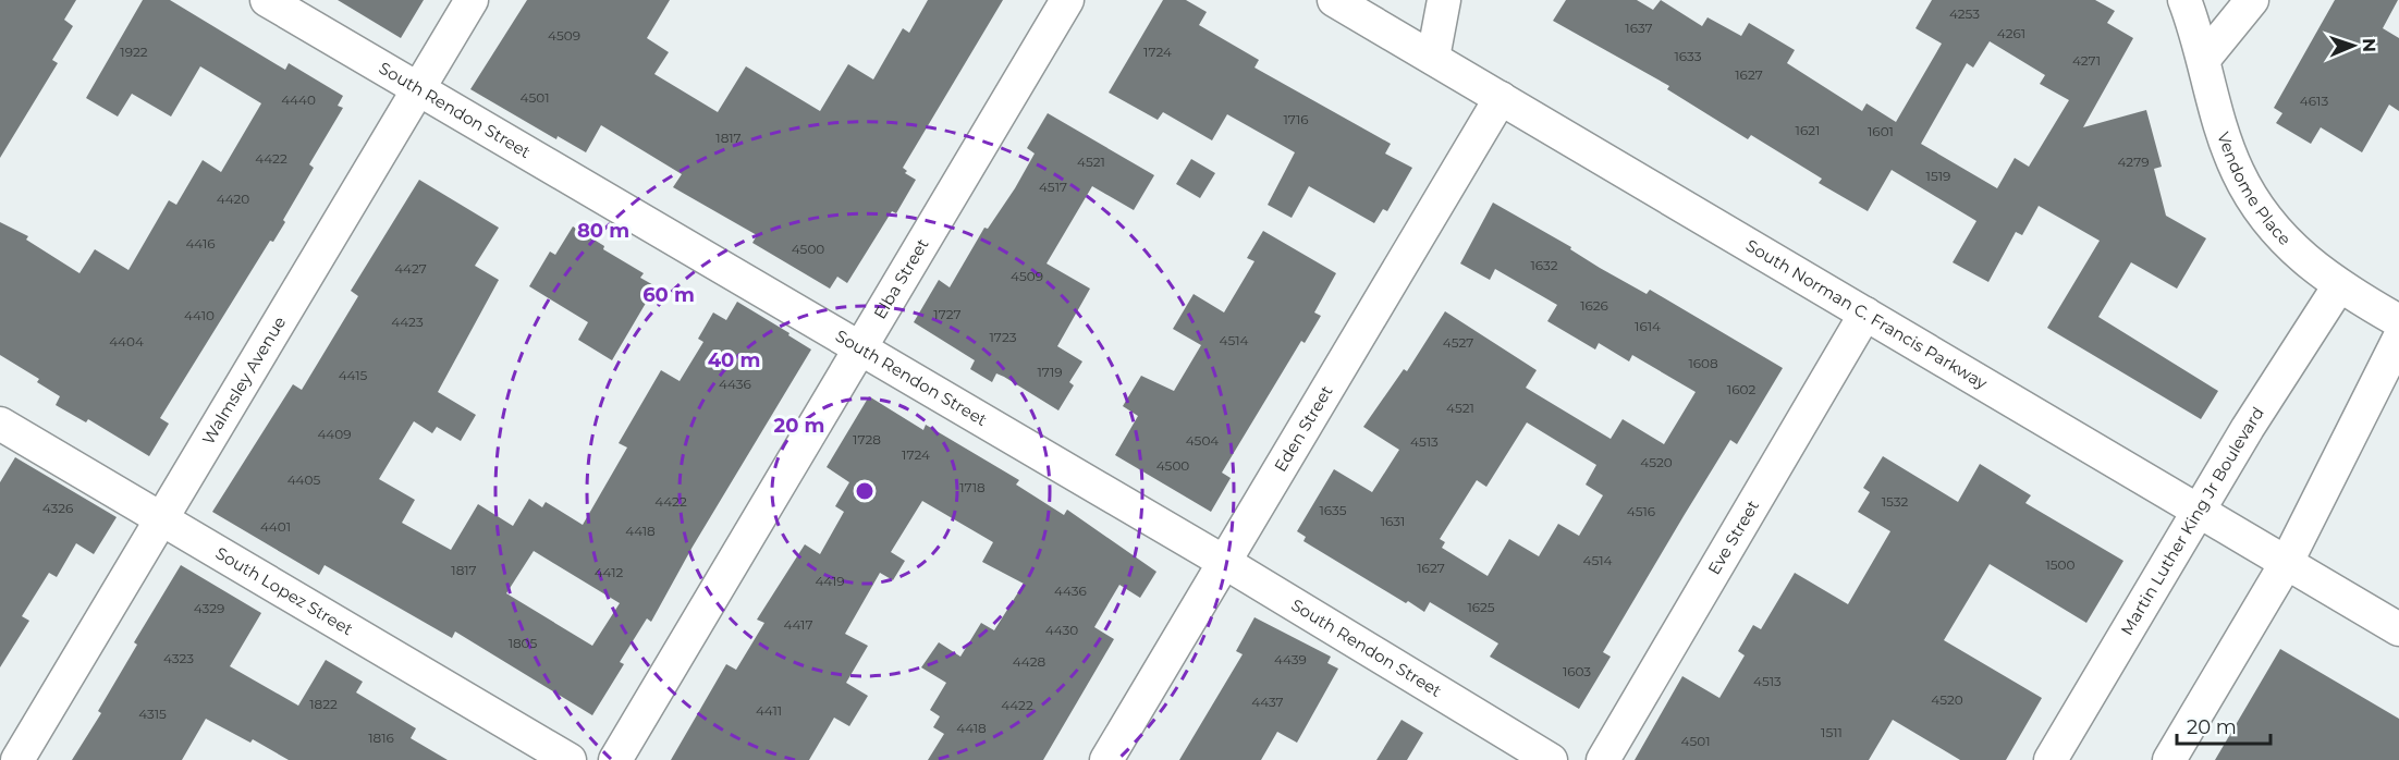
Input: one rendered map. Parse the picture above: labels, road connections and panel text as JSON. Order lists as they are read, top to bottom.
{
  "streets": {
    "street": [
      "South Rendon Street",
      "Vendome Place",
      "Elba Street",
      "South Norman C. Francis Parkway",
      "Walmsley Avenue",
      "Eden Street",
      "Martin Luther King Jr Boulevard",
      "Eve Street",
      "South Lopez Street"
    ]
  },
  "crossings": [
    ["South Rendon Street", "Elba Street"],
    ["South Rendon Street", "Walmsley Avenue"],
    ["South Rendon Street", "Eden Street"],
    ["Vendome Place", "Martin Luther King Jr Boulevard"],
    ["South Norman C. Francis Parkway", "Eden Street"],
    ["South Norman C. Francis Parkway", "Martin Luther King Jr Boulevard"],
    ["South Norman C. Francis Parkway", "Eve Street"],
    ["Walmsley Avenue", "South Lopez Street"]
  ],
  "house_numbers": [
    "4253",
    "1637",
    "4261",
    "4509",
    "1922",
    "1724",
    "1633",
    "4271",
    "1627",
    "4501",
    "4440",
    "4613",
    "1716",
    "1621",
    "1601",
    "1817",
    "4422",
    "4521",
    "4279",
    "1519",
    "4517",
    "4420",
    "4416",
    "4500",
    "1632",
    "4427",
    "4509",
    "1626",
    "1727",
    "4410",
    "4423",
    "1614",
    "1723",
    "4514",
    "4404",
    "4527",
    "1608",
    "1719",
    "4415",
    "4436",
    "1602",
    "4521",
    "4409",
    "1728",
    "4504",
    "4513",
    "1724",
    "4520",
    "4500",
    "4405",
    "1718",
    "4422",
    "1532",
    "4326",
    "1635",
    "4516",
    "1631",
    "4401",
    "4418",
    "4514",
    "1500",
    "1627",
    "1817",
    "4412",
    "4419",
    "4436",
    "1625",
    "4329",
    "4417",
    "4430",
    "1805",
    "4323",
    "4439",
    "4428",
    "1603",
    "4513",
    "4520",
    "4437",
    "1822",
    "4422",
    "4411",
    "4315",
    "4418",
    "1511",
    "1816",
    "4501"
  ],
  "scale_bar": "20 m",
  "north": "right",
  "rings": [
    "80 m",
    "60 m",
    "40 m",
    "20 m"
  ]
}
